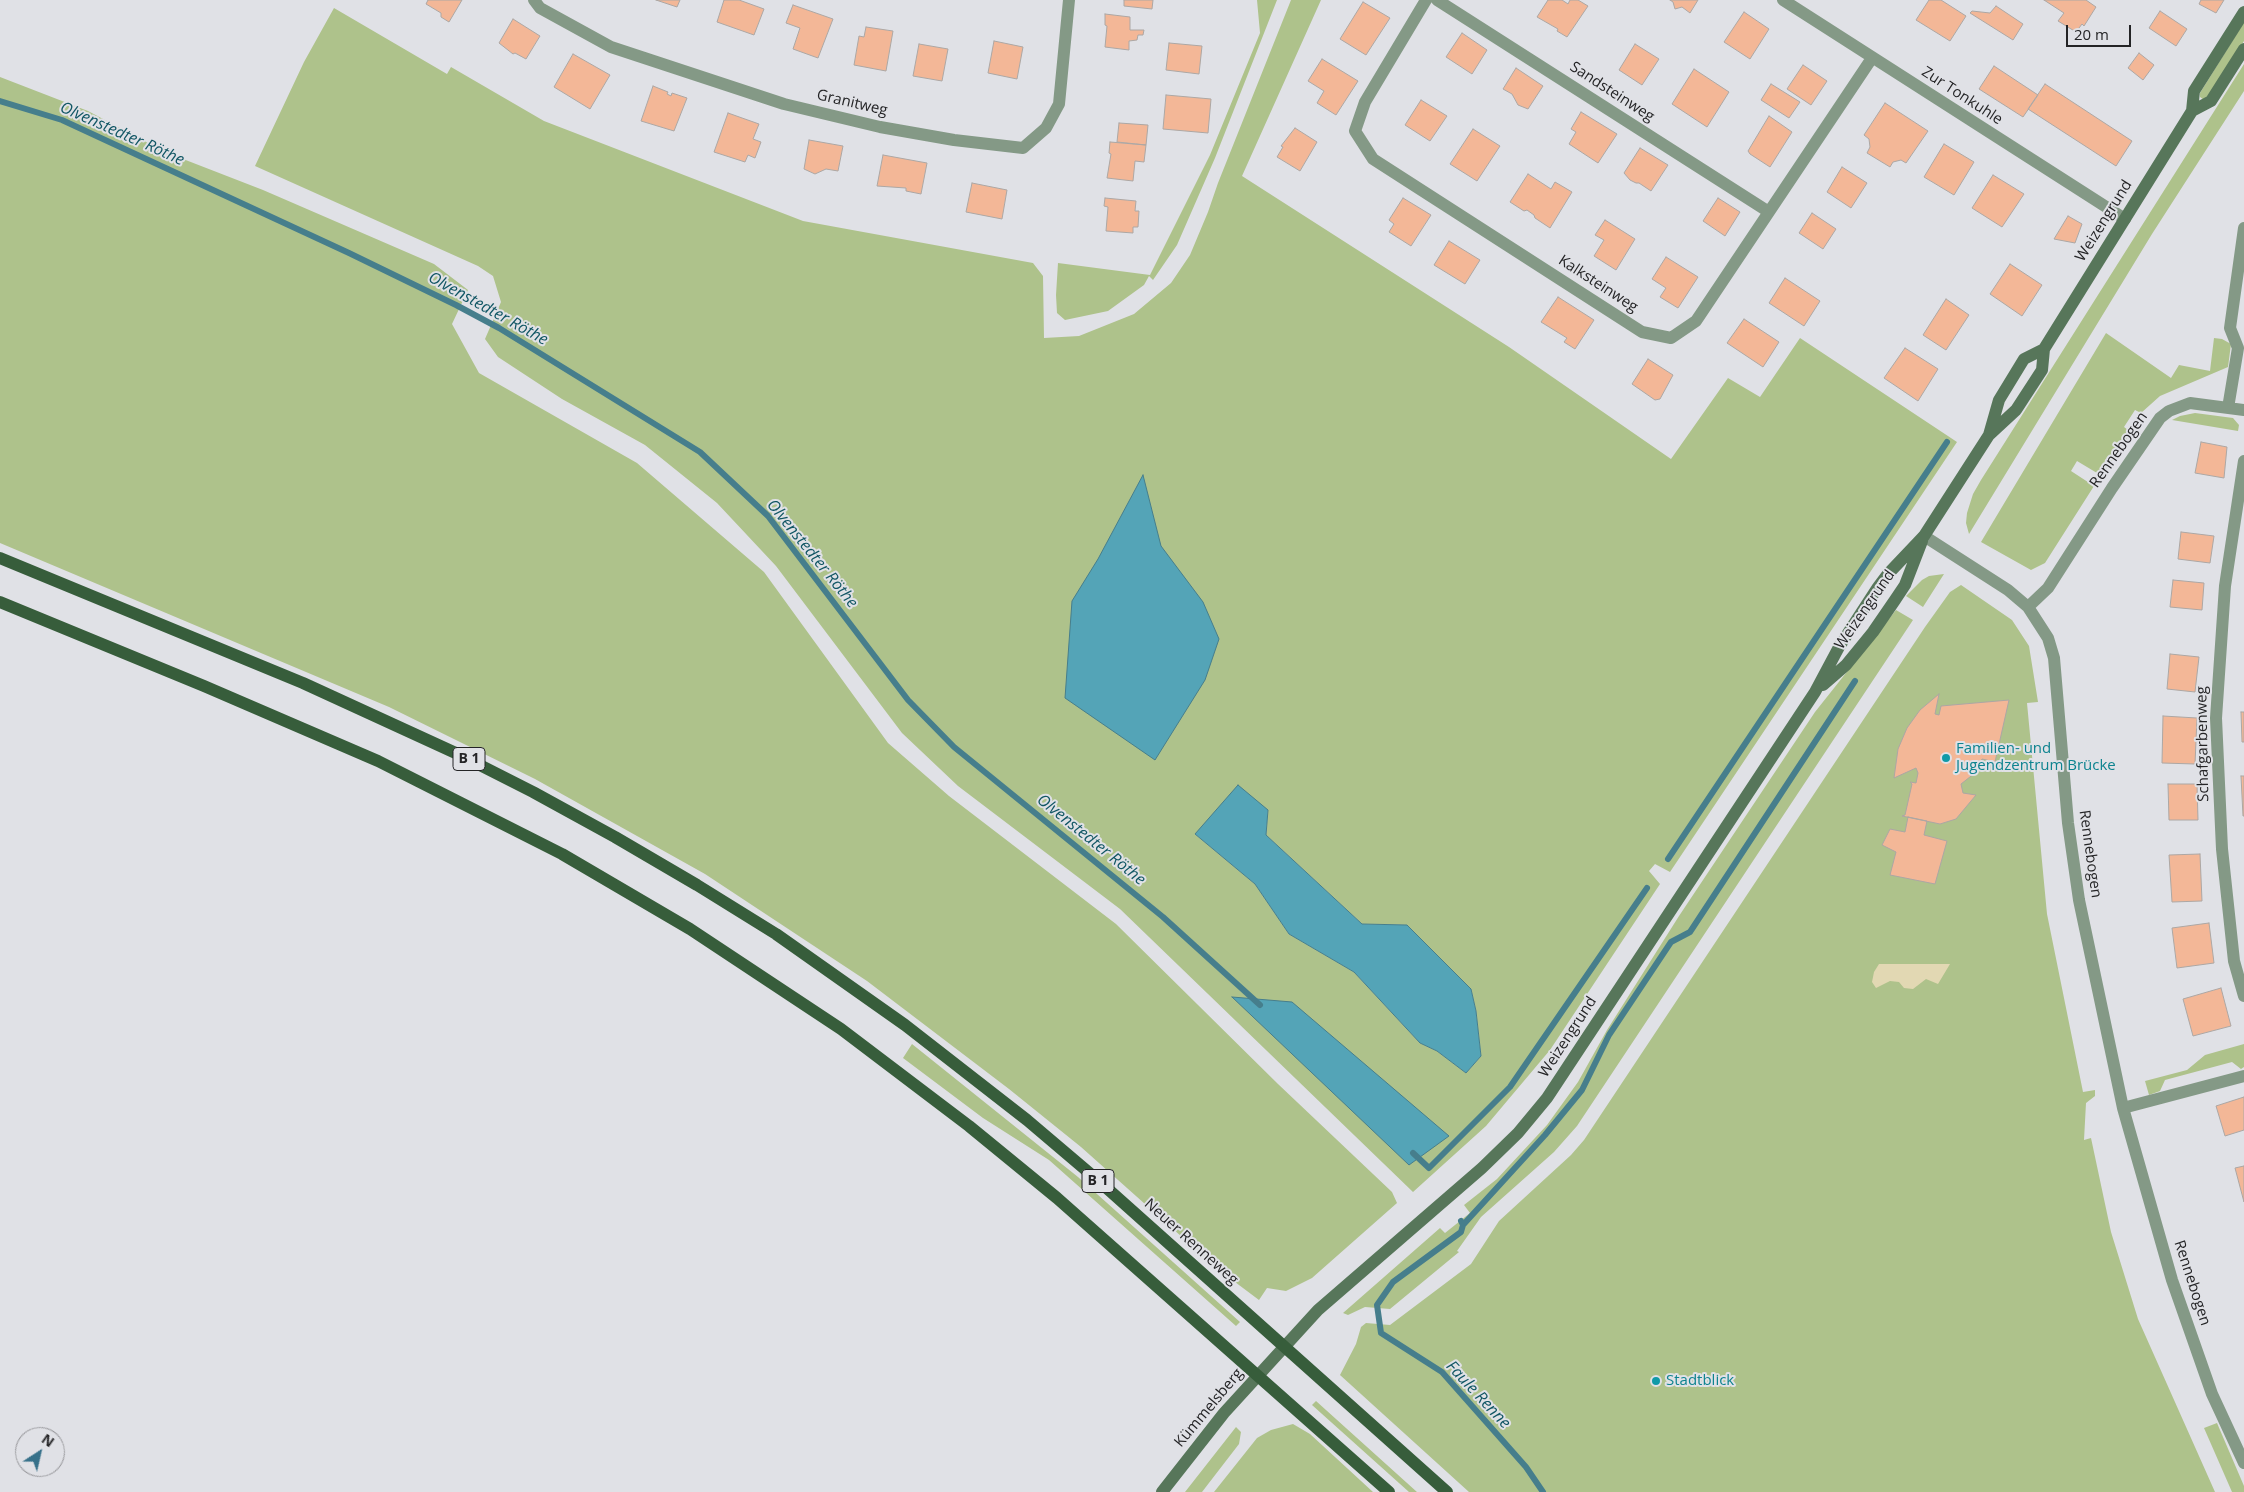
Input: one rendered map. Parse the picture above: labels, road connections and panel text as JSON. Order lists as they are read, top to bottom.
{
  "streets": {
    "main road": [
      "Weizengrund",
      "B 1",
      "Neuer Renneweg",
      "Kümmelsberg"
    ],
    "street": [
      "Sandsteinweg",
      "Zur Tonkuhle",
      "Granitweg",
      "Kalksteinweg",
      "Rennebogen",
      "Schafgarbenweg"
    ]
  },
  "crossings": [
    ["Sandsteinweg", "Kalksteinweg"],
    ["Zur Tonkuhle", "Weizengrund"],
    ["Zur Tonkuhle", "Kalksteinweg"],
    ["Weizengrund", "Rennebogen"],
    ["Weizengrund", "Neuer Renneweg"],
    ["Weizengrund", "Kümmelsberg"],
    ["B 1", "Kümmelsberg"],
    ["Neuer Renneweg", "Kümmelsberg"]
  ],
  "water": ["Olvenstedter Röthe", "Faule Renne"],
  "places": ["Familien- und Jugendzentrum Brücke", "Stadtblick"],
  "scale_bar": "20 m",
  "north": "top right"
}
